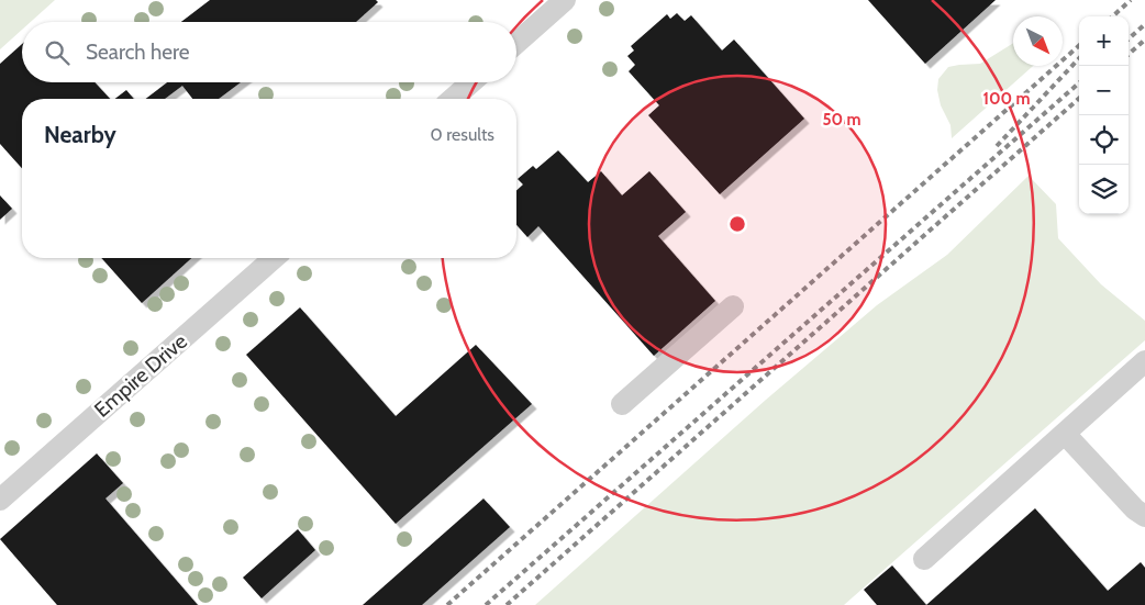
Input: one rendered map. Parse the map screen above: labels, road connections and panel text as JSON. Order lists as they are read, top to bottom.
{
  "streets": {
    "street": ["Empire Drive"]
  },
  "north": "bottom right",
  "page": {
    "map_buttons": ["+", "−"],
    "search": "Search here",
    "heading": ["Nearby", "0 results"]
  },
  "rings": ["100 m", "50 m"]
}
